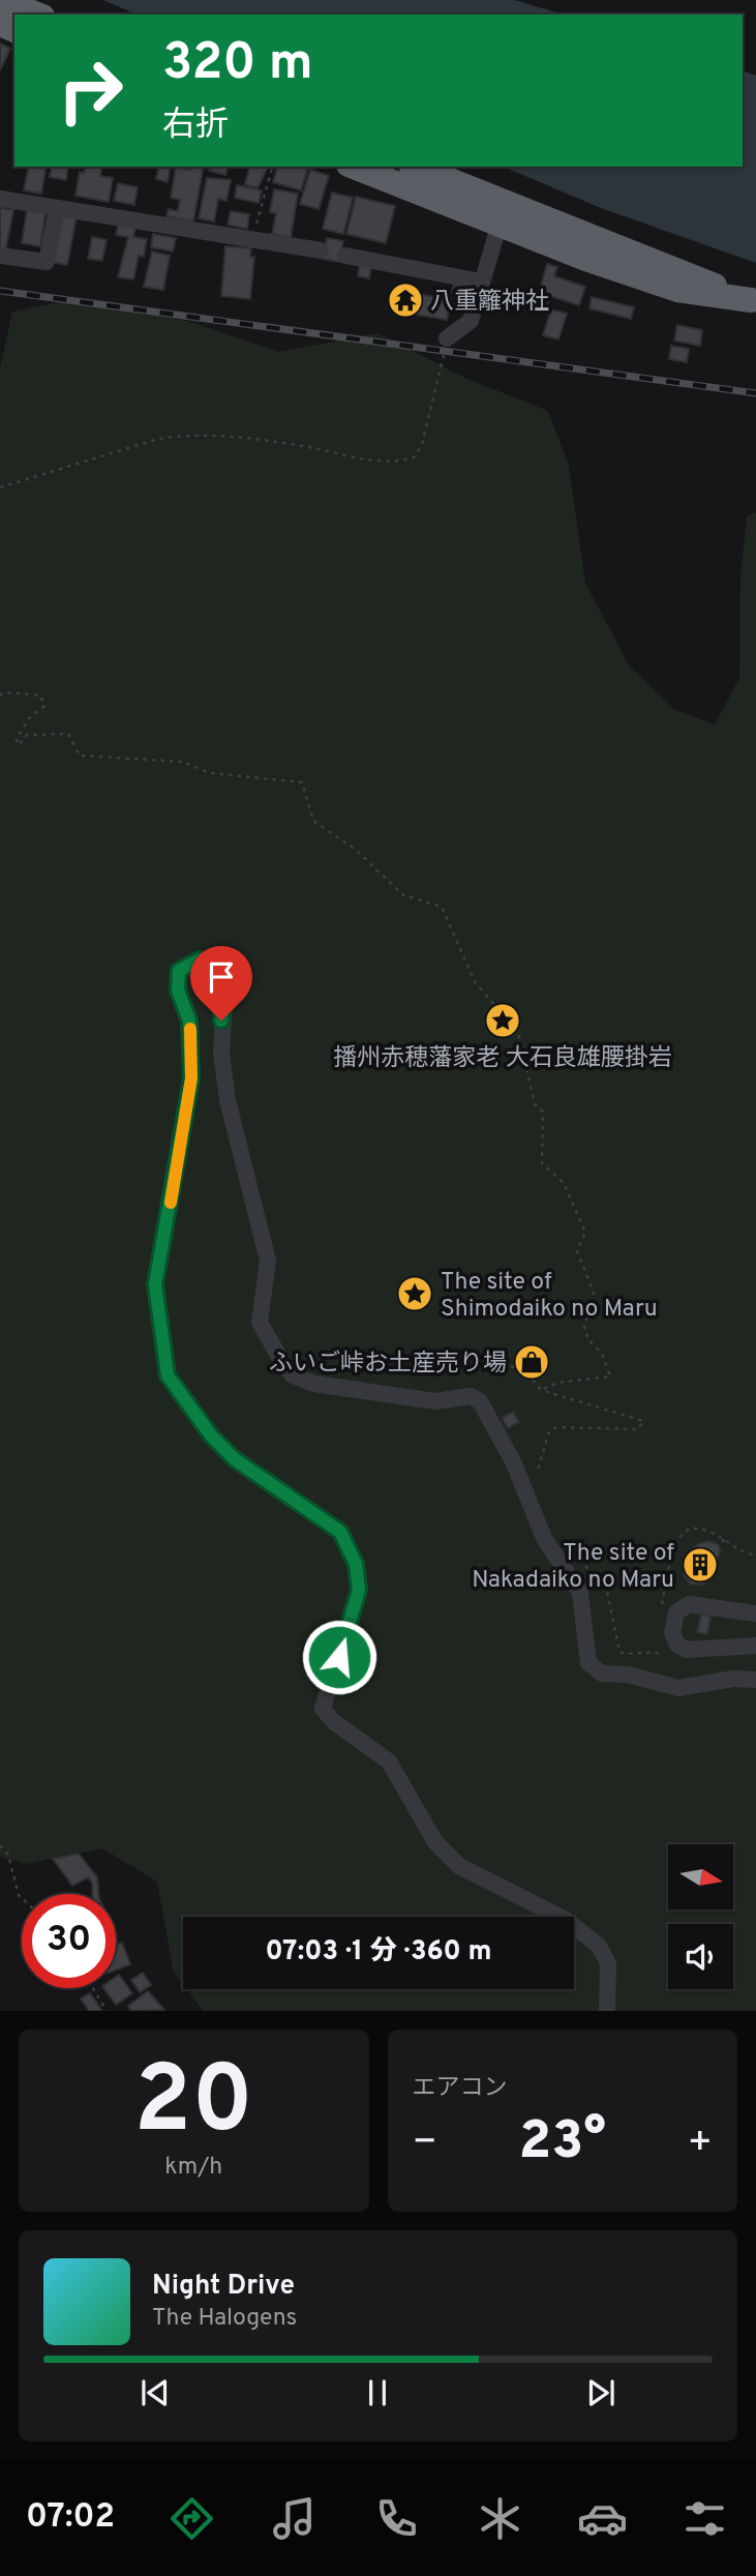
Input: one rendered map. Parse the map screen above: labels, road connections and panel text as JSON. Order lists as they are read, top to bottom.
{
  "places": {
    "temple": ["八重籬神社"],
    "place": ["播州赤穂藩家老 大石良雄腰掛岩", "The site of Shimodaiko no Maru"],
    "shop": ["ふいご峠お土産売り場"],
    "building": ["The site of Nakadaiko no Maru"]
  },
  "north": "right",
  "page": {
    "turn": ["320 m", "右折"],
    "limit": "30",
    "trip": "07:03 · 1 分 · 360 m",
    "tile": [
      ["20", "km/h"],
      "エアコン"
    ],
    "heat": ["−", "23°", "+"],
    "song": ["Night Drive", "The Halogens"],
    "tabs": "07:02"
  }
}
